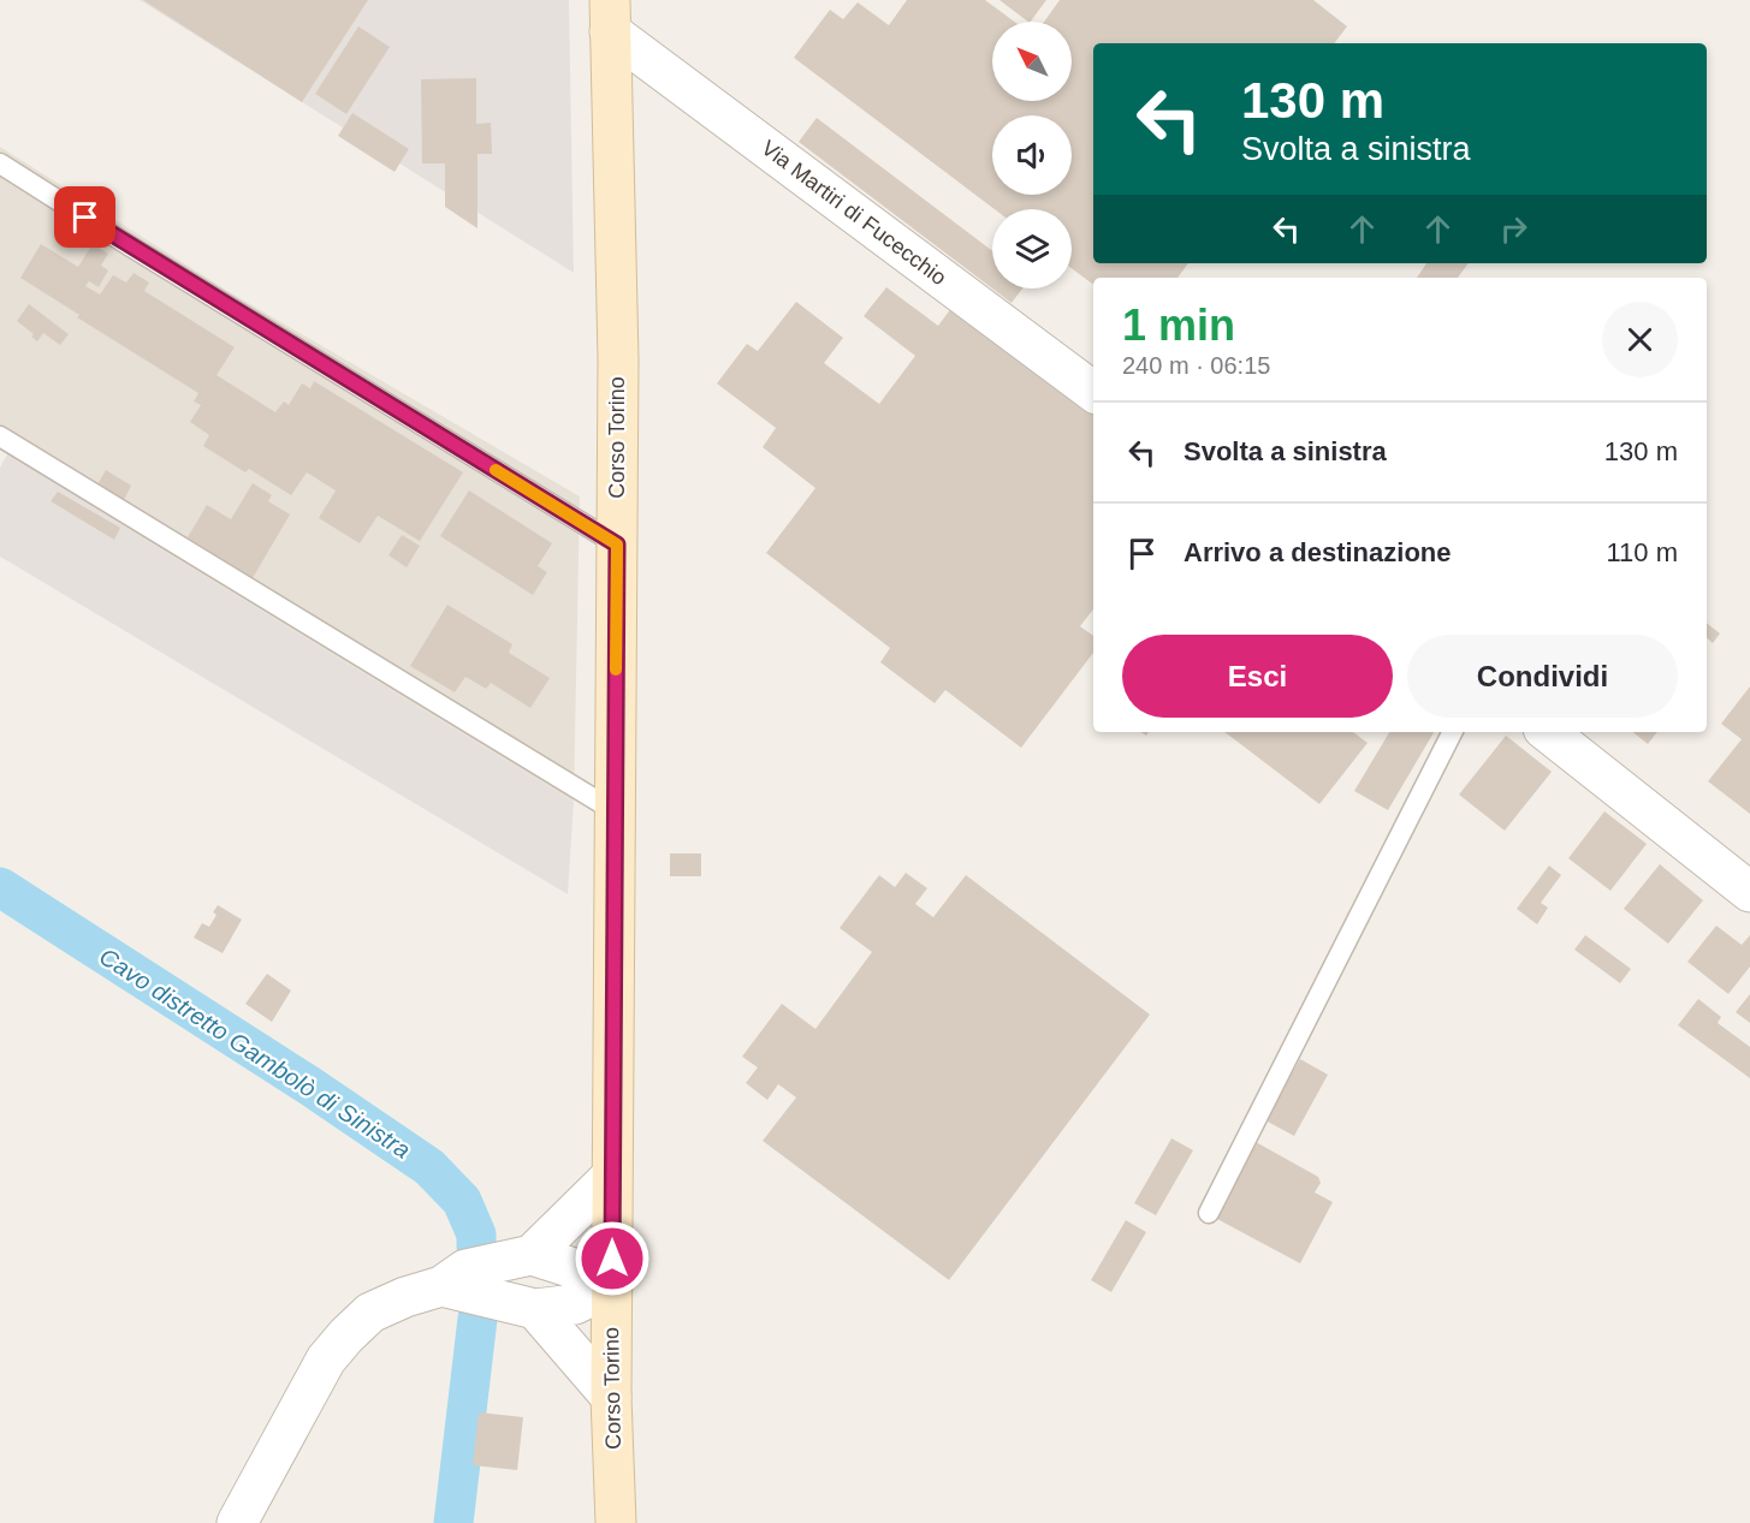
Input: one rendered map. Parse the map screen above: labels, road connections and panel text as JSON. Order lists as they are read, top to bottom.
{
  "streets": {
    "main road": ["Corso Torino"],
    "street": ["Via Martiri di Fucecchio"]
  },
  "crossings": [
    ["Via Martiri di Fucecchio", "Corso Torino"]
  ],
  "water": ["Cavo distretto Gambolò di Sinistra"],
  "north": "top left",
  "page": {
    "turn": ["130 m", "Svolta a sinistra"],
    "heading": ["1 min", "240 m · 06:15"],
    "list": [
      {
        "name": "Svolta a sinistra",
        "value": "130 m"
      },
      {
        "name": "Arrivo a destinazione",
        "value": "110 m"
      }
    ],
    "buttons": ["Esci", "Condividi"]
  }
}
